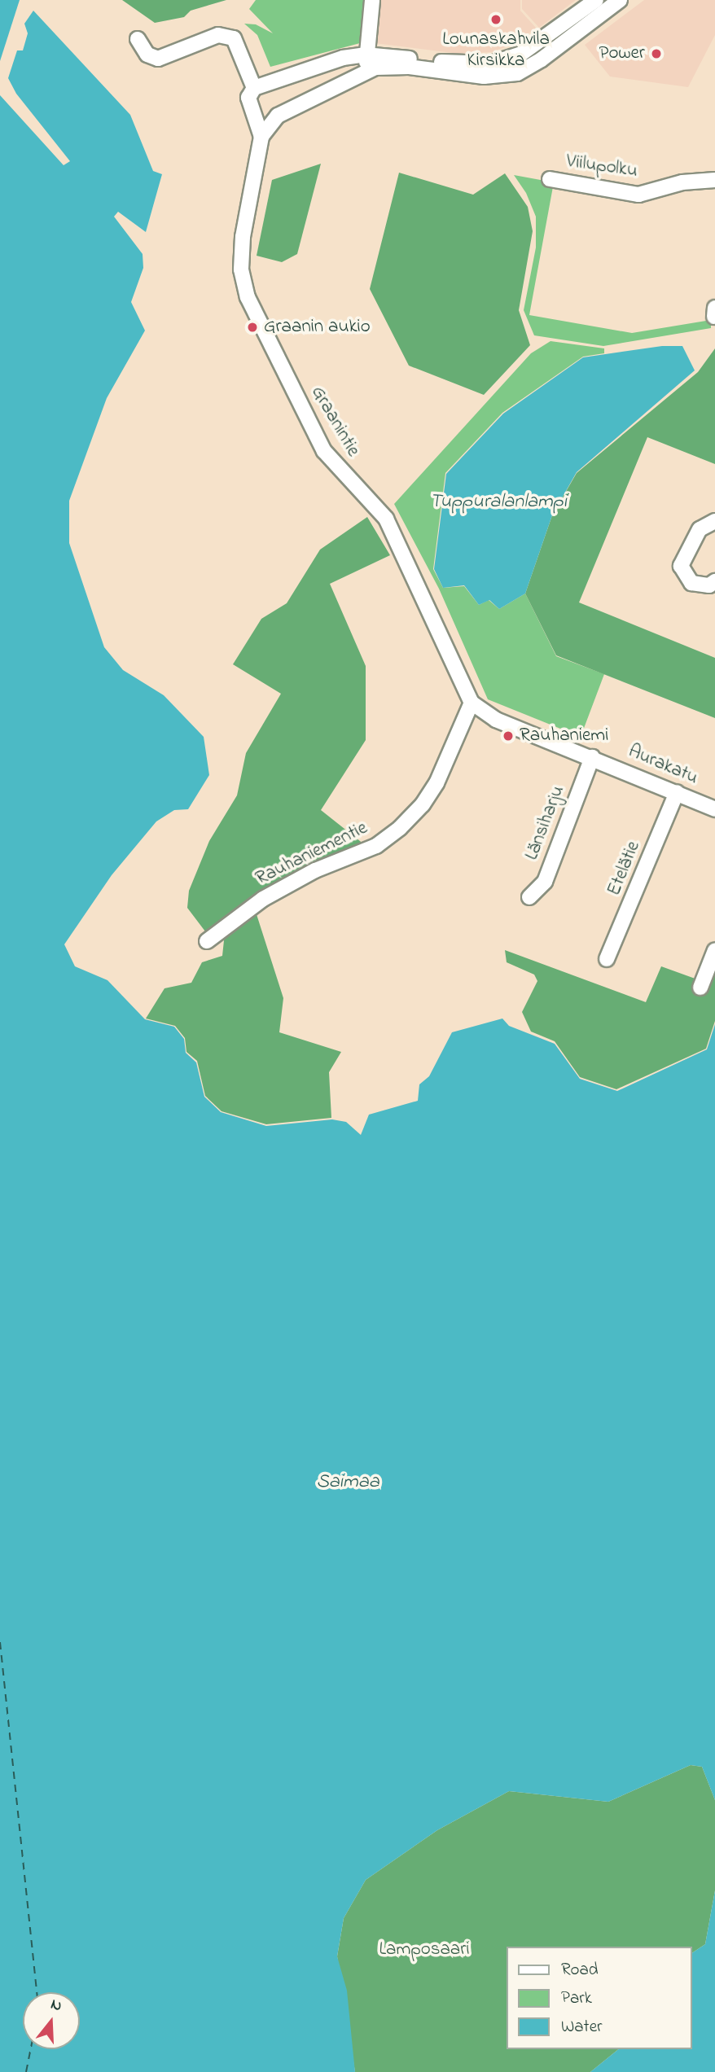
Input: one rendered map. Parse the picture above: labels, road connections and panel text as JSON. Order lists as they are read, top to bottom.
{
  "streets": {
    "street": [
      "Viilupolku",
      "Graanintie",
      "Aurakatu",
      "Länsiharju",
      "Rauhaniementie",
      "Etelätie"
    ]
  },
  "crossings": [
    ["Graanintie", "Aurakatu"],
    ["Graanintie", "Rauhaniementie"],
    ["Aurakatu", "Länsiharju"],
    ["Aurakatu", "Rauhaniementie"],
    ["Aurakatu", "Etelätie"]
  ],
  "water": ["Tuppuralanlampi", "Saimaa"],
  "parks": ["Lamposaari"],
  "places": [
    "Lounaskahvila Kirsikka",
    "Power",
    "Graanin aukio",
    "Rauhaniemi"
  ],
  "legend": ["Road", "Park", "Water"],
  "north": "top"
}
